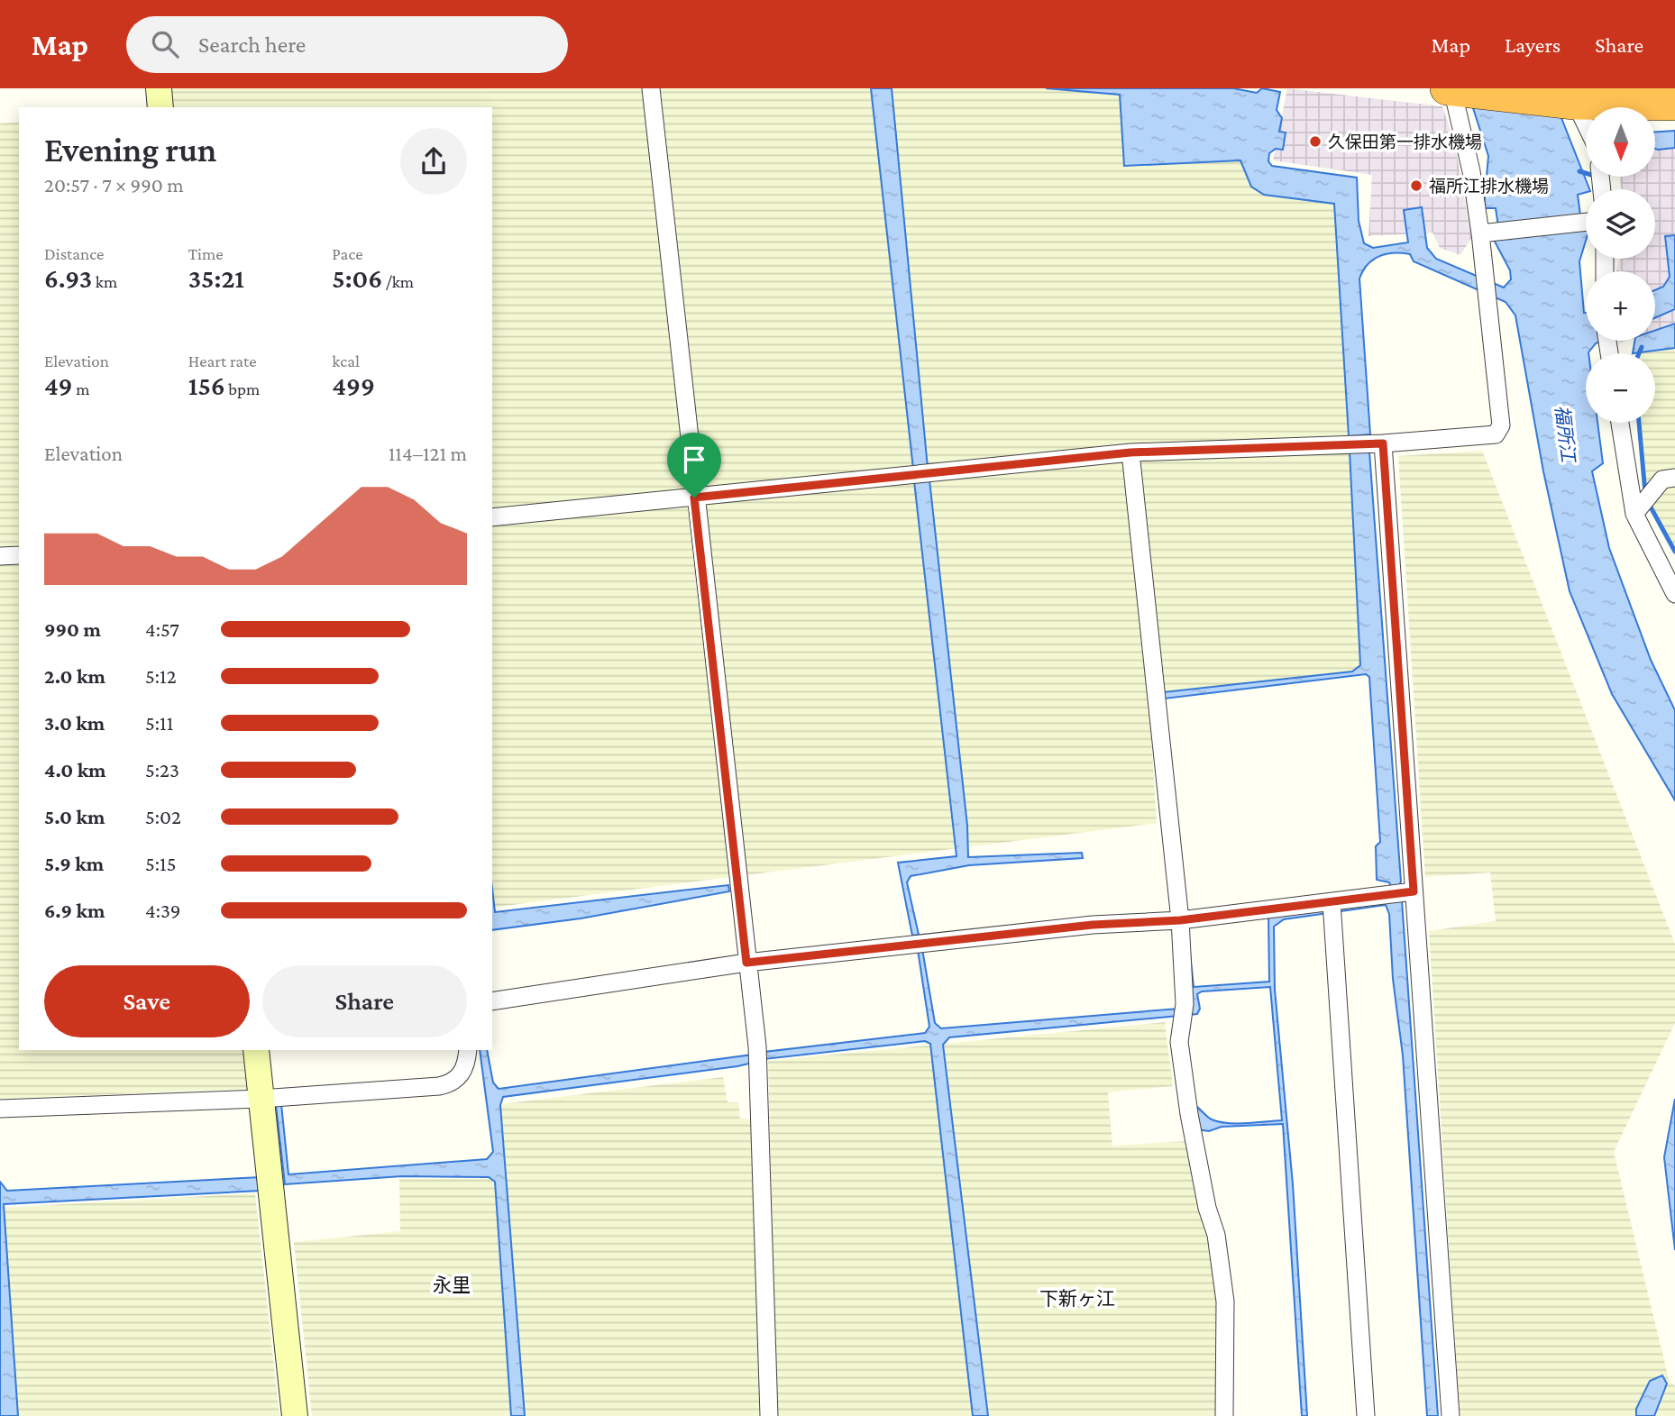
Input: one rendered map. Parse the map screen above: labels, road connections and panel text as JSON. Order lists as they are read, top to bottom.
{
  "districts": ["永里", "下新ヶ江"],
  "water": ["福所江"],
  "places": ["久保田第一排水機場", "福所江排水機場"],
  "north": "bottom",
  "page": {
    "header": "Map",
    "search": "Search here",
    "nav": ["Map", "Layers", "Share"],
    "map_buttons": ["+", "−"],
    "heading": ["Evening run", "20:57 · 7 × 990 m"],
    "stats": [
      ["Distance", "6.93 km"],
      ["Time", "35:21"],
      ["Pace", "5:06 /km"],
      ["Elevation", "49 m"],
      ["Heart rate", "156 bpm"],
      ["kcal", "499"]
    ],
    "chart": ["Elevation", "114–121 m"],
    "list": [
      {
        "name": "990 m",
        "note": "4:57"
      },
      {
        "name": "2.0 km",
        "note": "5:12"
      },
      {
        "name": "3.0 km",
        "note": "5:11"
      },
      {
        "name": "4.0 km",
        "note": "5:23"
      },
      {
        "name": "5.0 km",
        "note": "5:02"
      },
      {
        "name": "5.9 km",
        "note": "5:15"
      },
      {
        "name": "6.9 km",
        "note": "4:39"
      }
    ],
    "buttons": ["Save", "Share"]
  }
}
